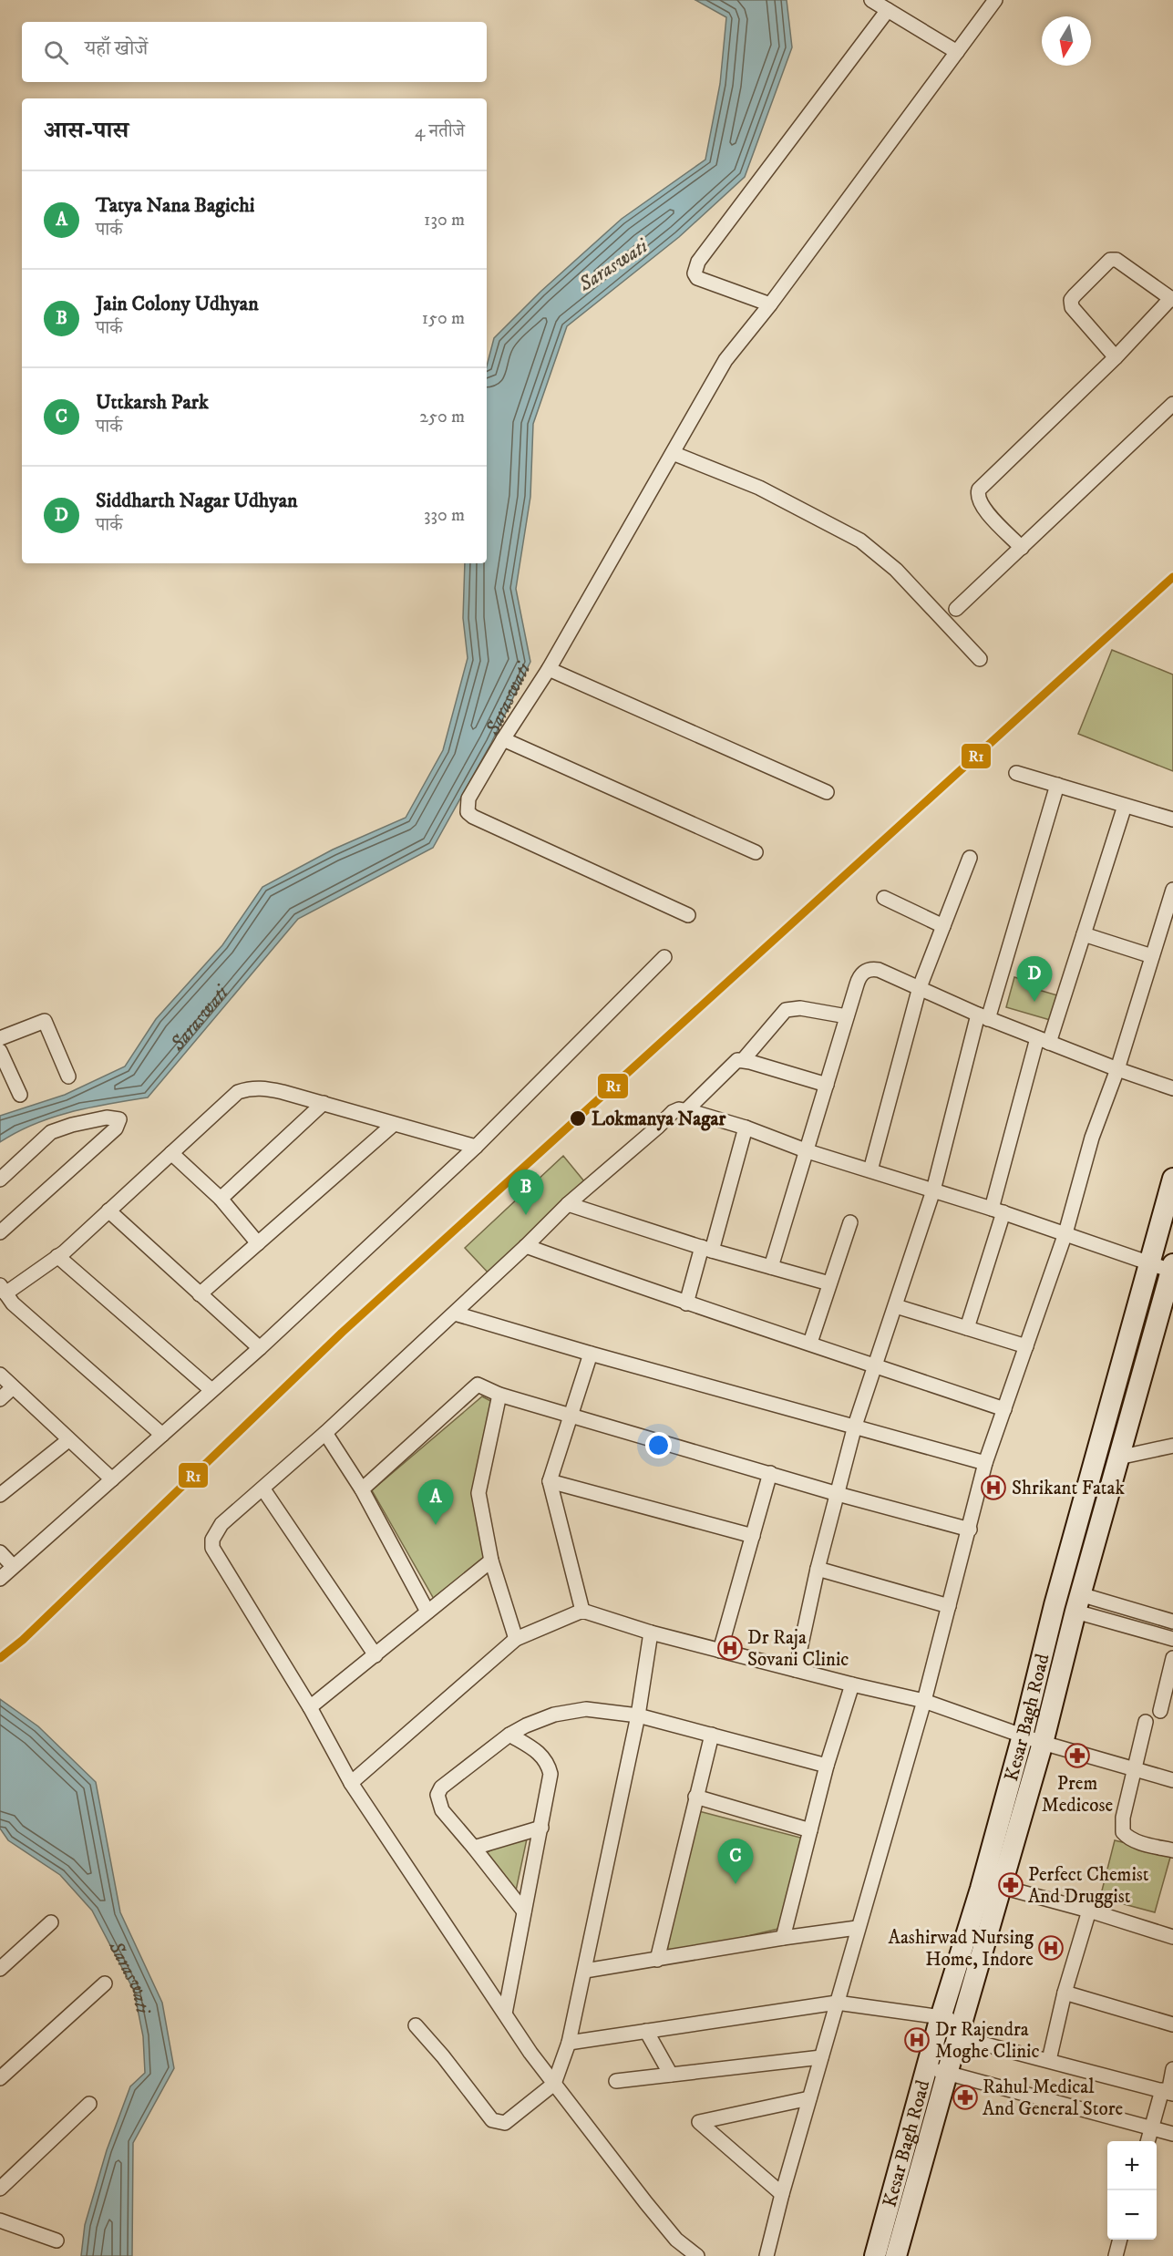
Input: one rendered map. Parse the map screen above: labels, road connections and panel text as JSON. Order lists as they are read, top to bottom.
{
  "streets": {
    "main road": ["Kesar Bagh Road"]
  },
  "water": ["Saraswati"],
  "places": {
    "other": ["Lokmanya Nagar"],
    "hospital": [
      "Shrikant Fatak",
      "Dr Raja Sovani Clinic",
      "Aashirwad Nursing Home, Indore",
      "Dr Rajendra Moghe Clinic"
    ],
    "pharmacy": ["Prem Medicose", "Perfect Chemist And Druggist", "Rahul Medical And General Store"]
  },
  "lines": ["transit line R1"],
  "north": "bottom",
  "page": {
    "search": "यहाँ खोजें",
    "heading": ["आस-पास", "4 नतीजे"],
    "list": [
      {
        "mark": "A",
        "name": "Tatya Nana Bagichi",
        "note": "पार्क",
        "value": "130 m"
      },
      {
        "mark": "B",
        "name": "Jain Colony Udhyan",
        "note": "पार्क",
        "value": "150 m"
      },
      {
        "mark": "C",
        "name": "Uttkarsh Park",
        "note": "पार्क",
        "value": "250 m"
      },
      {
        "mark": "D",
        "name": "Siddharth Nagar Udhyan",
        "note": "पार्क",
        "value": "330 m"
      }
    ],
    "pins": [
      "D",
      "B",
      "A",
      "C"
    ],
    "map_buttons": ["+", "−"]
  }
}
